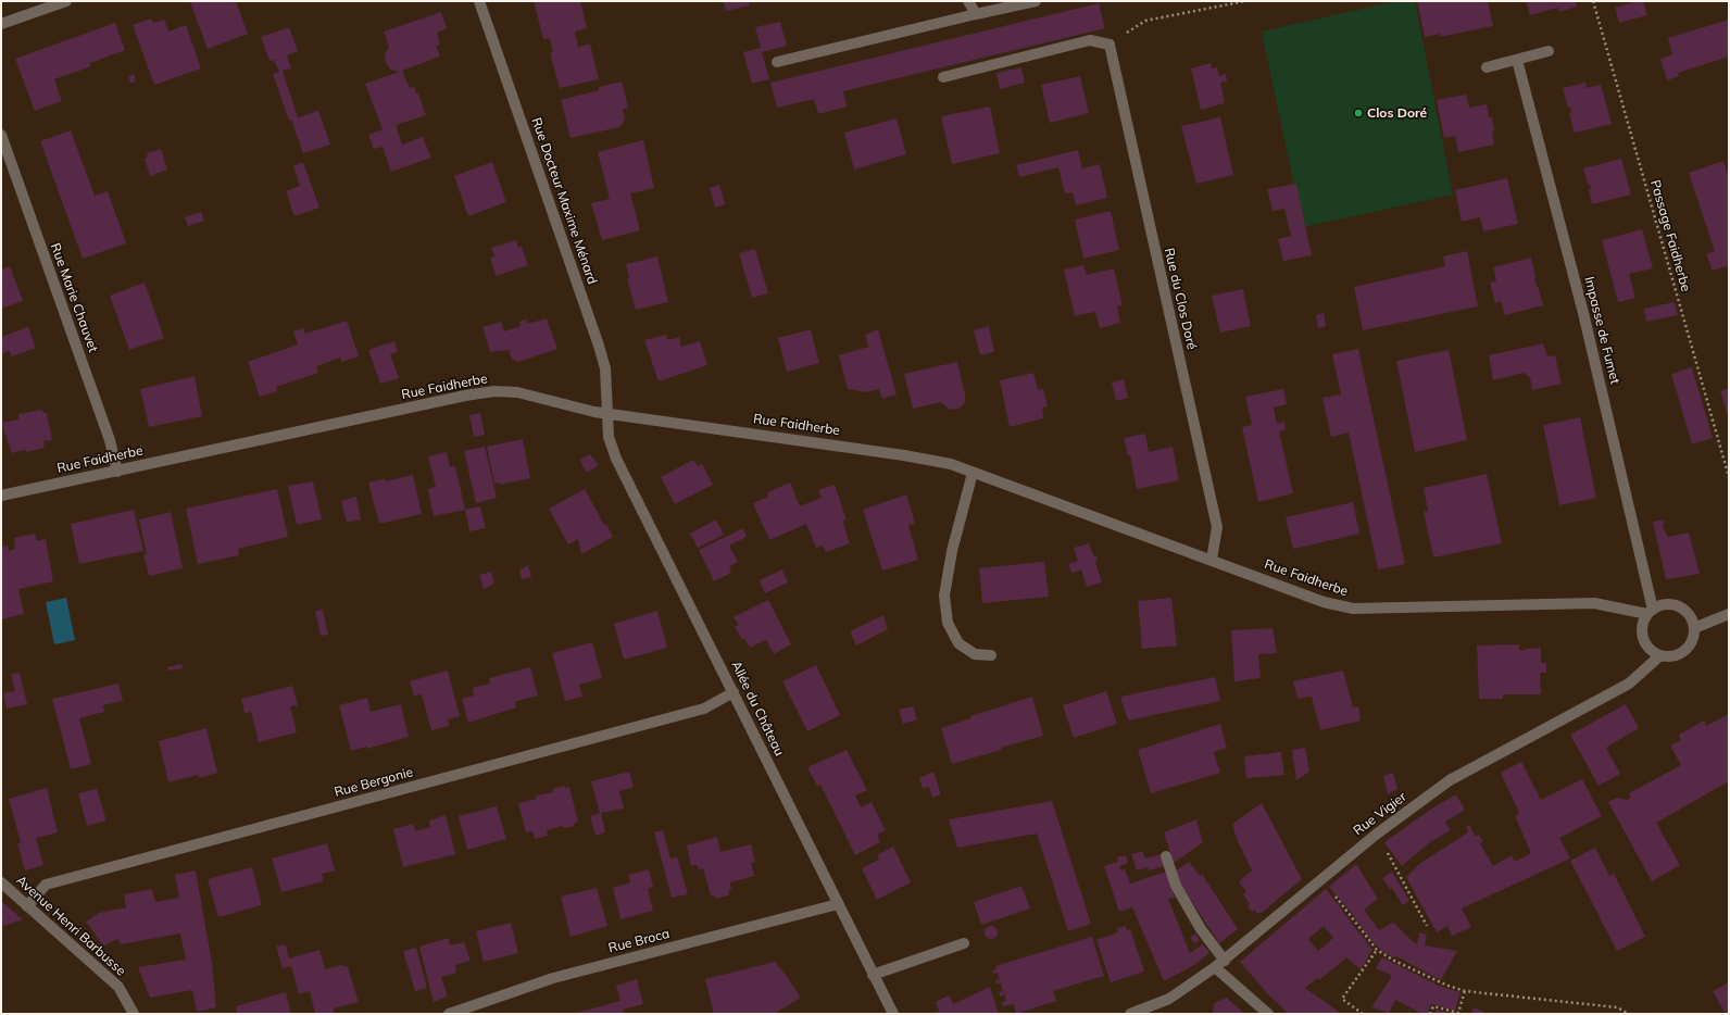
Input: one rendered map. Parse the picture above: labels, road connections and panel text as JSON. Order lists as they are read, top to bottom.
{
  "streets": {
    "street": [
      "Rue Docteur Maxime Ménard",
      "Rue Marie Chauvet",
      "Rue du Clos Doré",
      "Impasse de Fumet",
      "Rue Faidherbe",
      "Allée du Château",
      "Rue Bergonie",
      "Rue Vigier",
      "Avenue Henri Barbusse",
      "Rue Broca"
    ],
    "path": ["Passage Faidherbe"]
  },
  "crossings": [
    ["Rue Docteur Maxime Ménard", "Rue Faidherbe"],
    ["Rue Docteur Maxime Ménard", "Allée du Château"],
    ["Rue Marie Chauvet", "Rue Faidherbe"],
    ["Rue du Clos Doré", "Rue Faidherbe"],
    ["Impasse de Fumet", "Rue Faidherbe"],
    ["Impasse de Fumet", "Rue Vigier"],
    ["Rue Faidherbe", "Allée du Château"],
    ["Rue Faidherbe", "Rue Vigier"],
    ["Allée du Château", "Rue Bergonie"],
    ["Allée du Château", "Rue Broca"],
    ["Rue Bergonie", "Avenue Henri Barbusse"]
  ],
  "places": ["Clos Doré"]
}
